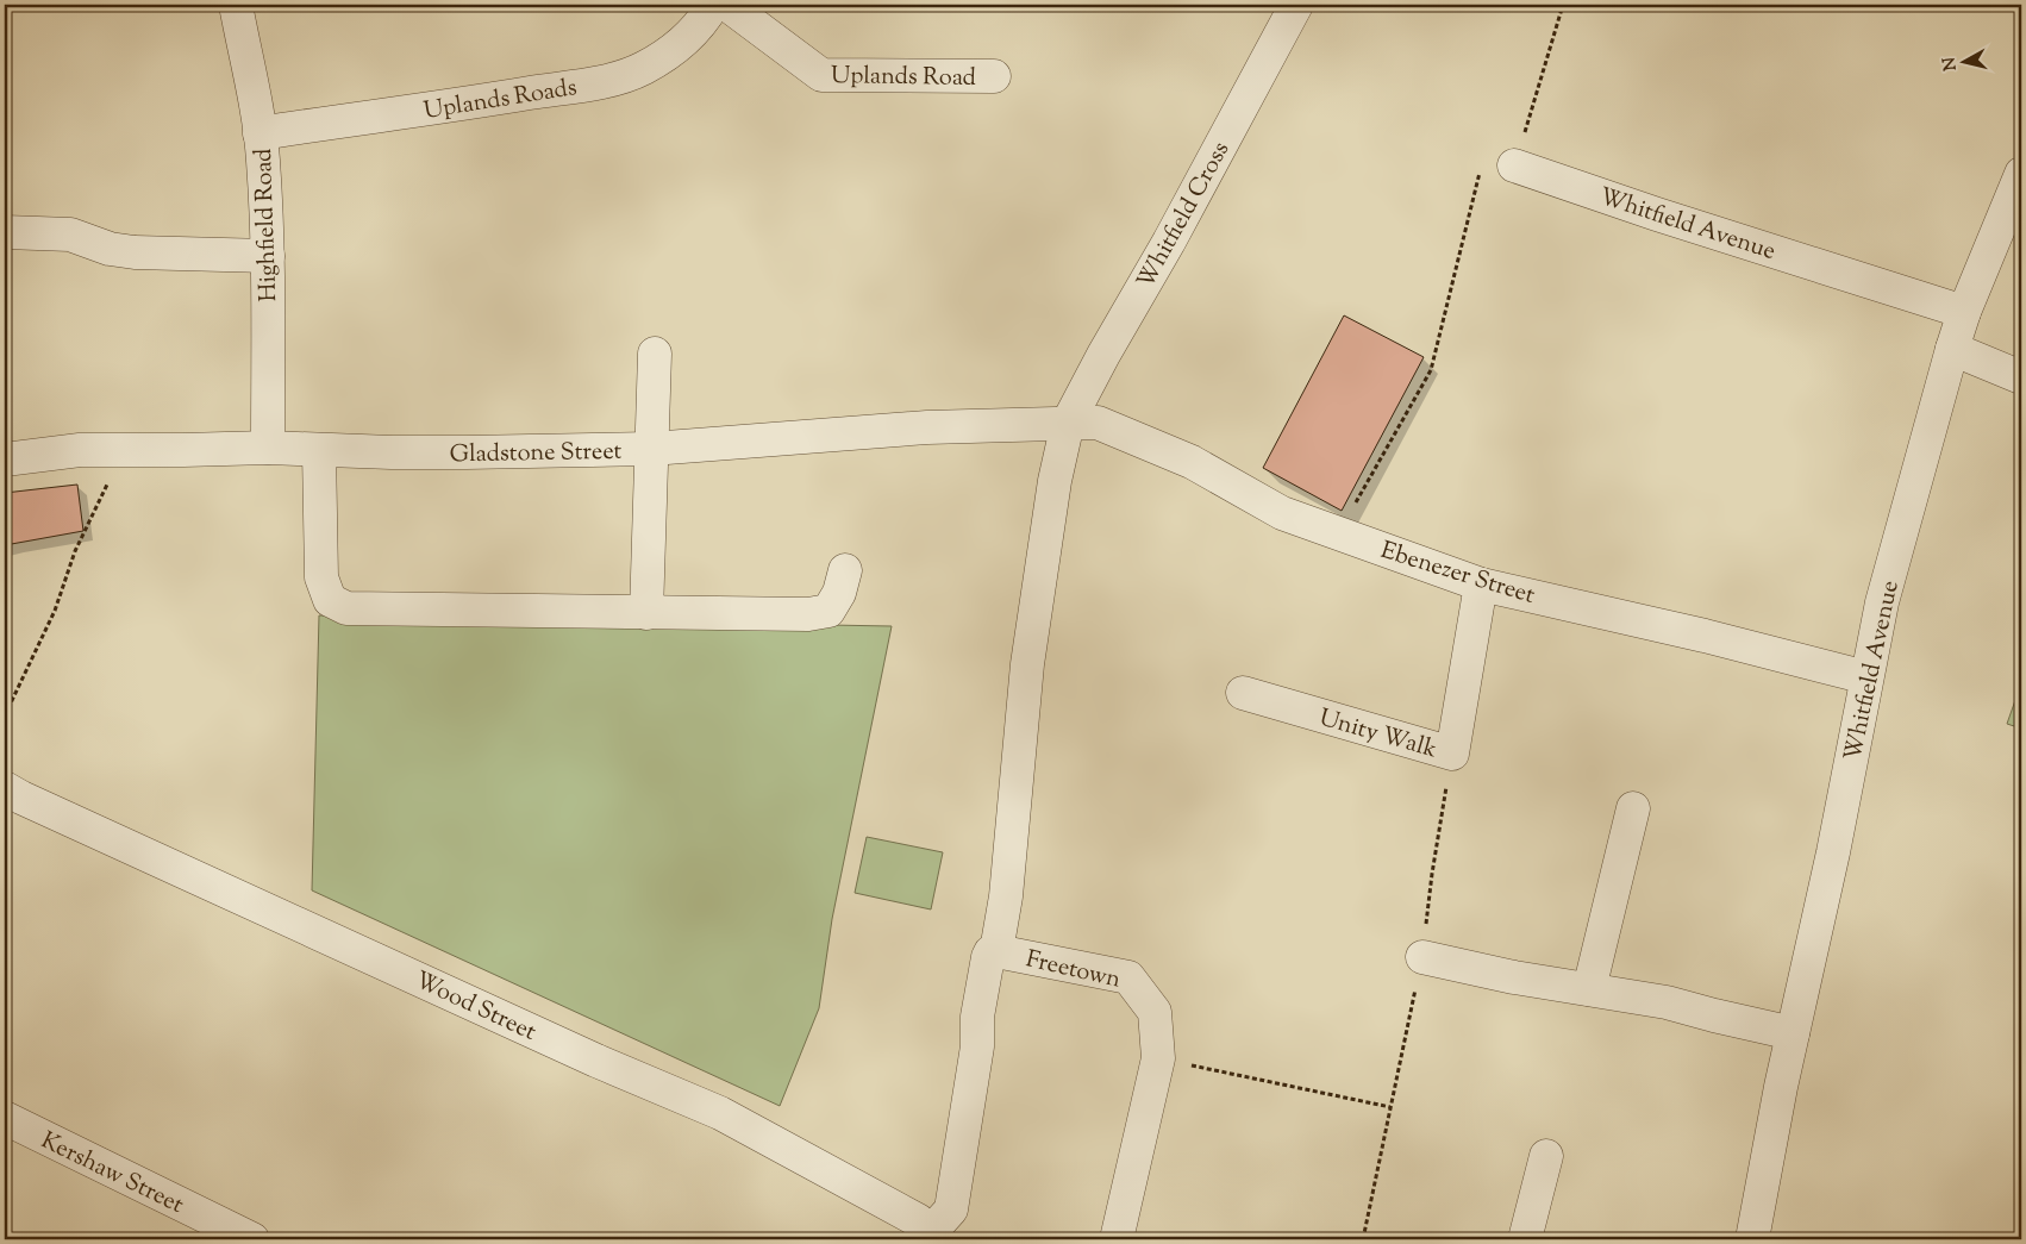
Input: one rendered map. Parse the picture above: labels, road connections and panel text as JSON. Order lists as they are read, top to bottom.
{
  "streets": {
    "street": [
      "Uplands Road",
      "Uplands Roads",
      "Whitfield Cross",
      "Whitfield Avenue",
      "Highfield Road",
      "Gladstone Street",
      "Ebenezer Street",
      "Unity Walk",
      "Freetown",
      "Wood Street",
      "Kershaw Street"
    ]
  },
  "crossings": [
    ["Uplands Roads", "Highfield Road"],
    ["Whitfield Cross", "Gladstone Street"],
    ["Whitfield Cross", "Ebenezer Street"],
    ["Whitfield Avenue", "Ebenezer Street"],
    ["Highfield Road", "Gladstone Street"],
    ["Gladstone Street", "Ebenezer Street"],
    ["Ebenezer Street", "Unity Walk"],
    ["Freetown", "Wood Street"]
  ],
  "north": "left"
}
